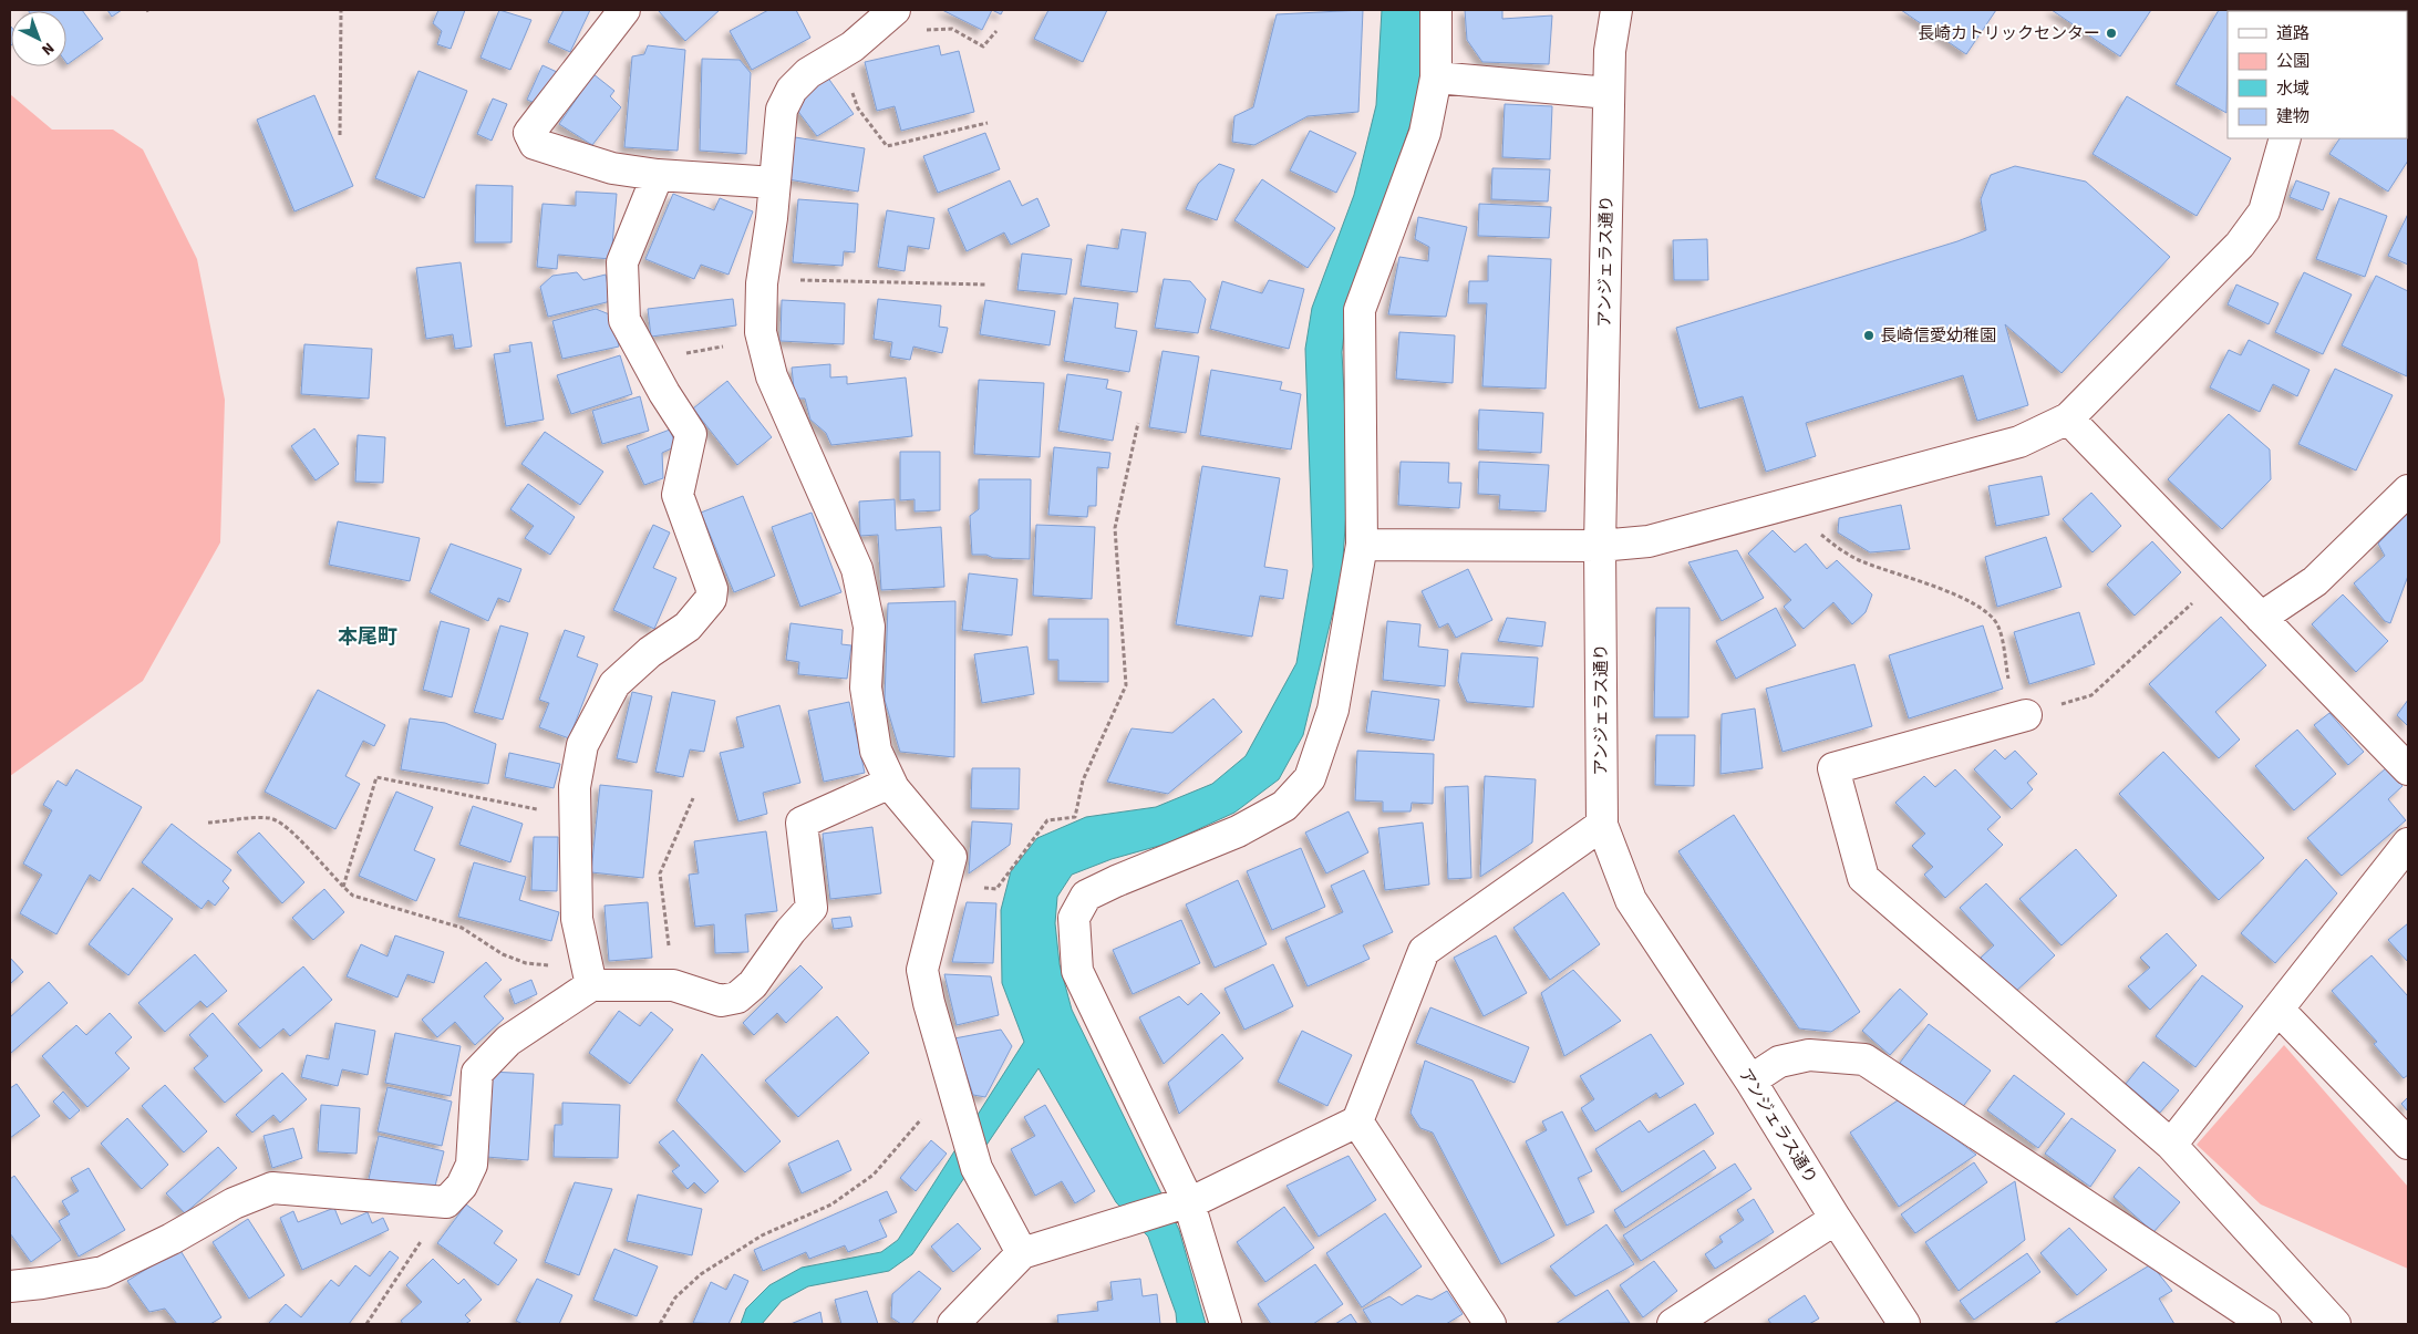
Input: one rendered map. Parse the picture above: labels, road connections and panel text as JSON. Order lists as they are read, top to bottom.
{
  "streets": {
    "street": ["アンジェラス通り"]
  },
  "districts": ["本尾町"],
  "places": ["長崎カトリックセンター", "長崎信愛幼稚園"],
  "legend": [
    "道路",
    "公園",
    "水域",
    "建物"
  ],
  "north": "bottom right"
}
